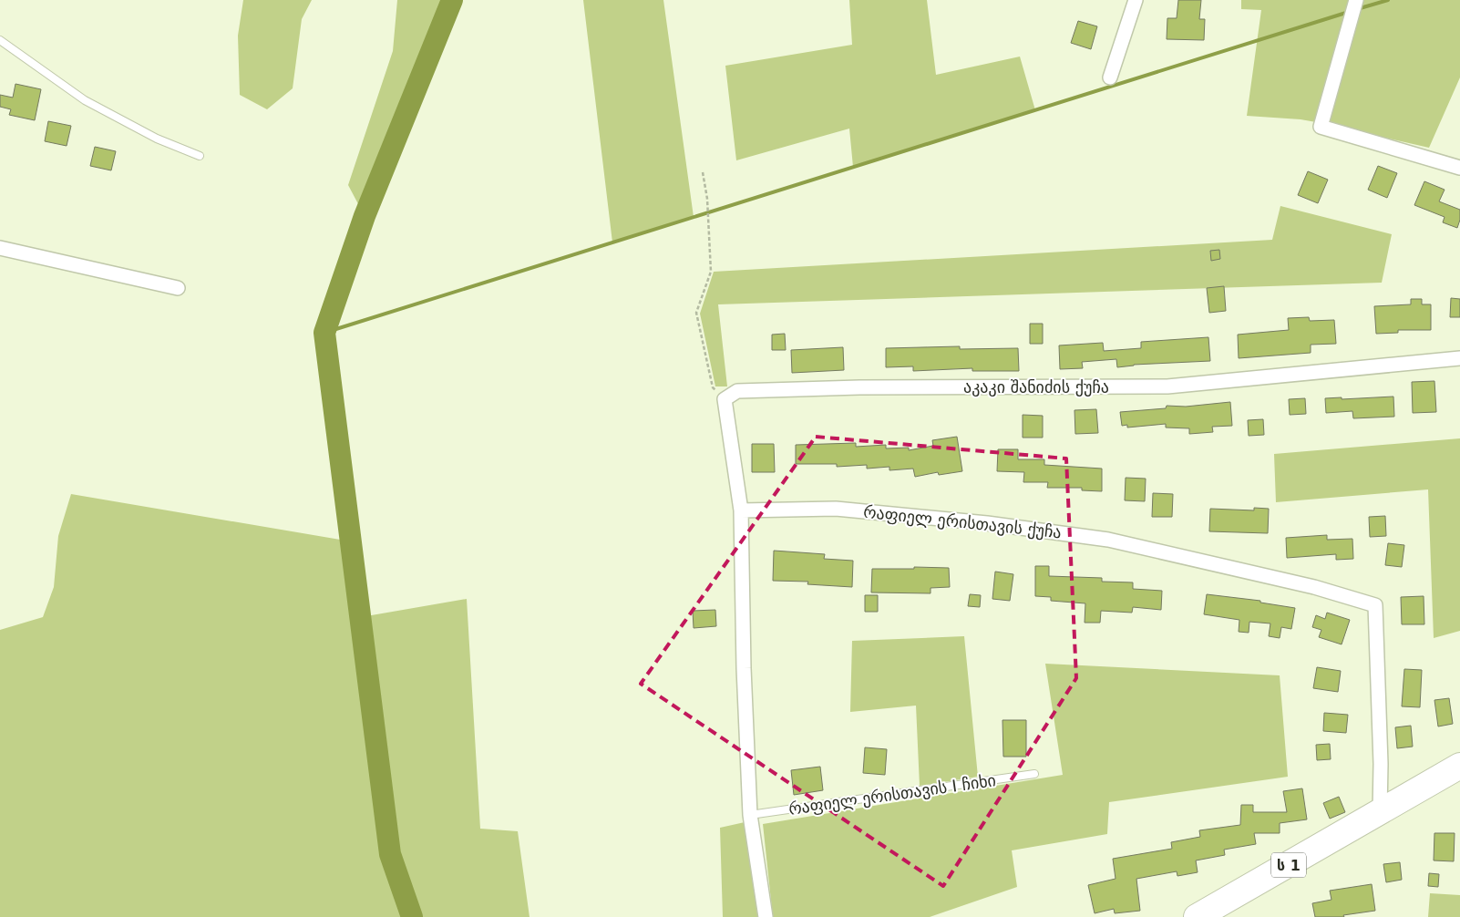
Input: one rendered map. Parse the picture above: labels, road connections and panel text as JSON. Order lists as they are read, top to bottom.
{
  "streets": {
    "highway": ["ს 1"],
    "street": ["აკაკი შანიძის ქუჩა", "რაფიელ ერისთავის ქუჩა"],
    "lane": ["რაფიელ ერისთავის I ჩიხი"]
  },
  "crossings": [
    ["რაფიელ ერისთავის ქუჩა", "ს 1"]
  ]
}
